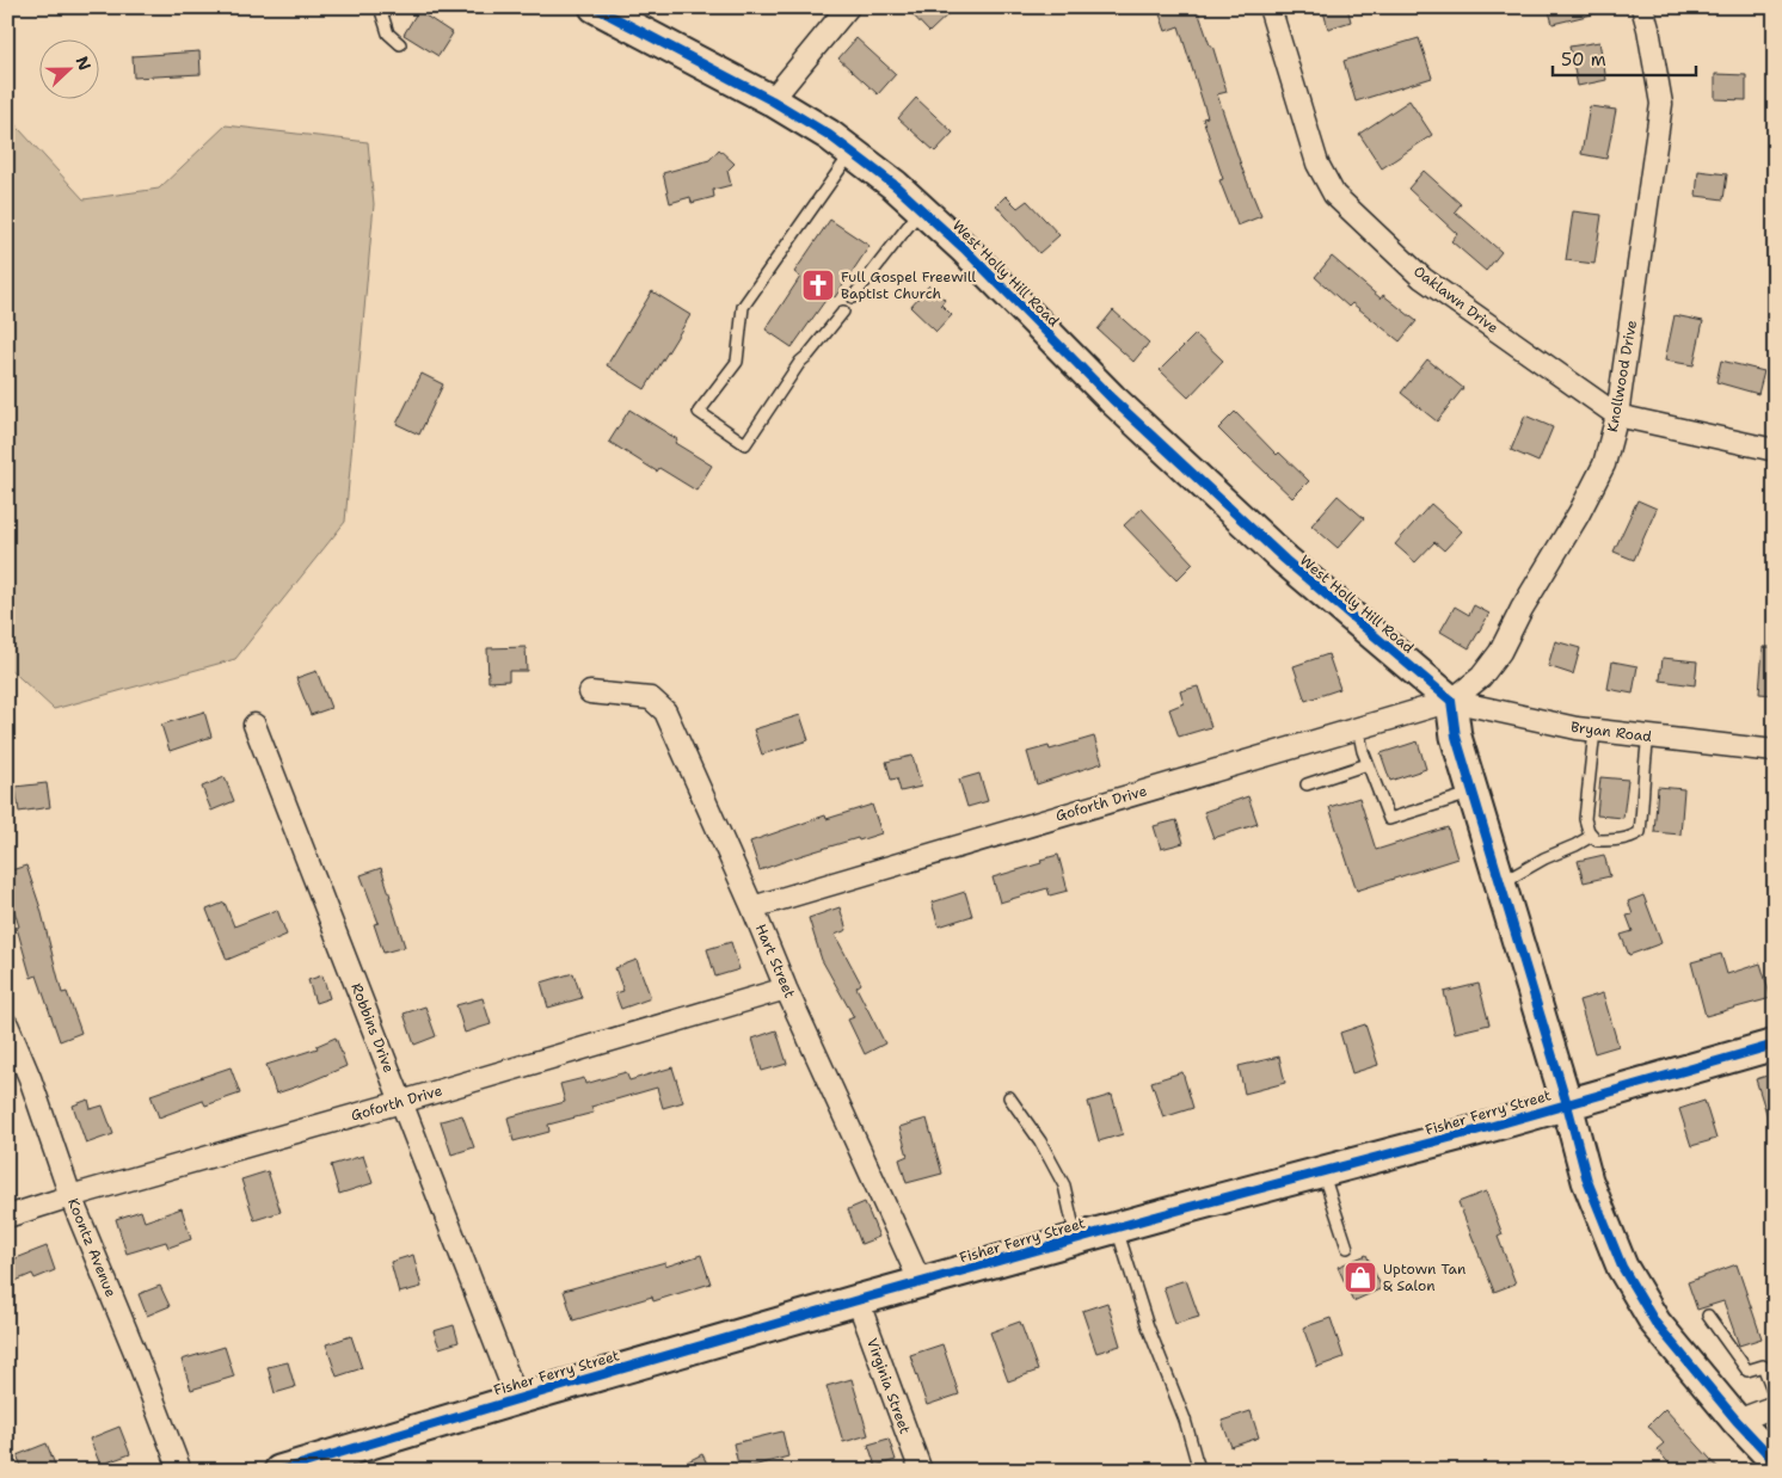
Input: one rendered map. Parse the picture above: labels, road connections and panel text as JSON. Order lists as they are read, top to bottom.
{
  "streets": {
    "street": [
      "West Holly Hill Road",
      "Oaklawn Drive",
      "Knollwood Drive",
      "Bryan Road",
      "Goforth Drive",
      "Hart Street",
      "Robbins Drive",
      "Fisher Ferry Street",
      "Koontz Avenue",
      "Virginia Street"
    ]
  },
  "crossings": [
    ["West Holly Hill Road", "Knollwood Drive"],
    ["West Holly Hill Road", "Bryan Road"],
    ["West Holly Hill Road", "Goforth Drive"],
    ["Oaklawn Drive", "Knollwood Drive"],
    ["Knollwood Drive", "Bryan Road"],
    ["Knollwood Drive", "Goforth Drive"],
    ["Bryan Road", "Goforth Drive"],
    ["Goforth Drive", "Hart Street"],
    ["Goforth Drive", "Robbins Drive"],
    ["Goforth Drive", "Koontz Avenue"],
    ["Hart Street", "Fisher Ferry Street"],
    ["Robbins Drive", "Fisher Ferry Street"],
    ["Fisher Ferry Street", "Virginia Street"]
  ],
  "places": {
    "church": ["Full Gospel Freewill Baptist Church"],
    "shop": ["Uptown Tan & Salon"]
  },
  "scale_bar": "50 m",
  "north": "right"
}
